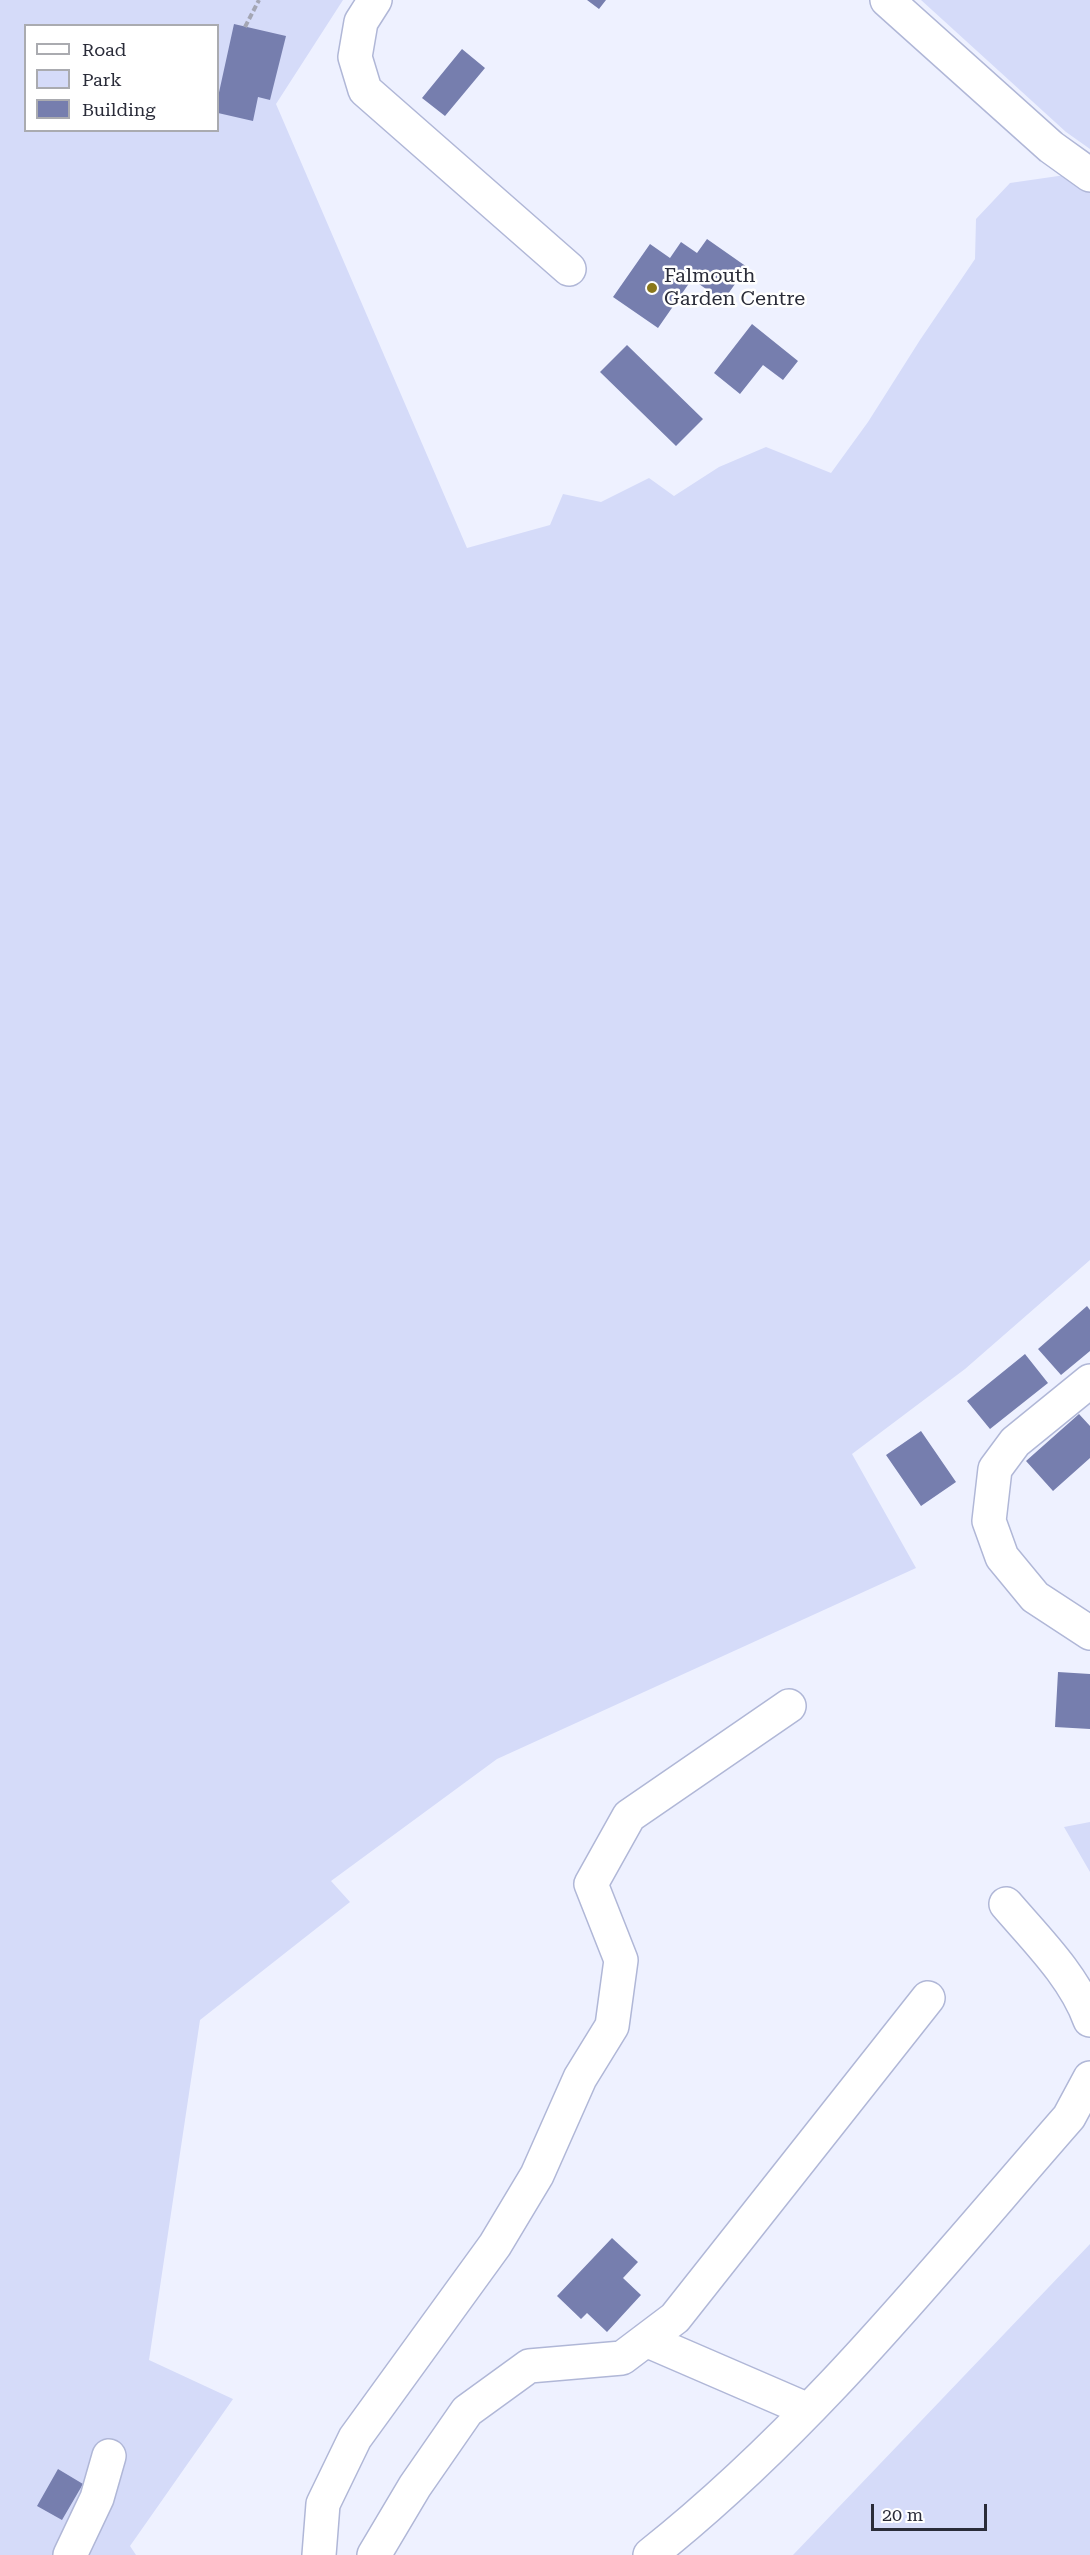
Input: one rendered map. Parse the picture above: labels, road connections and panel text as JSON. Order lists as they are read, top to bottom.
{
  "places": ["Falmouth Garden Centre"],
  "legend": ["Road", "Park", "Building"],
  "scale_bar": "20 m"
}
